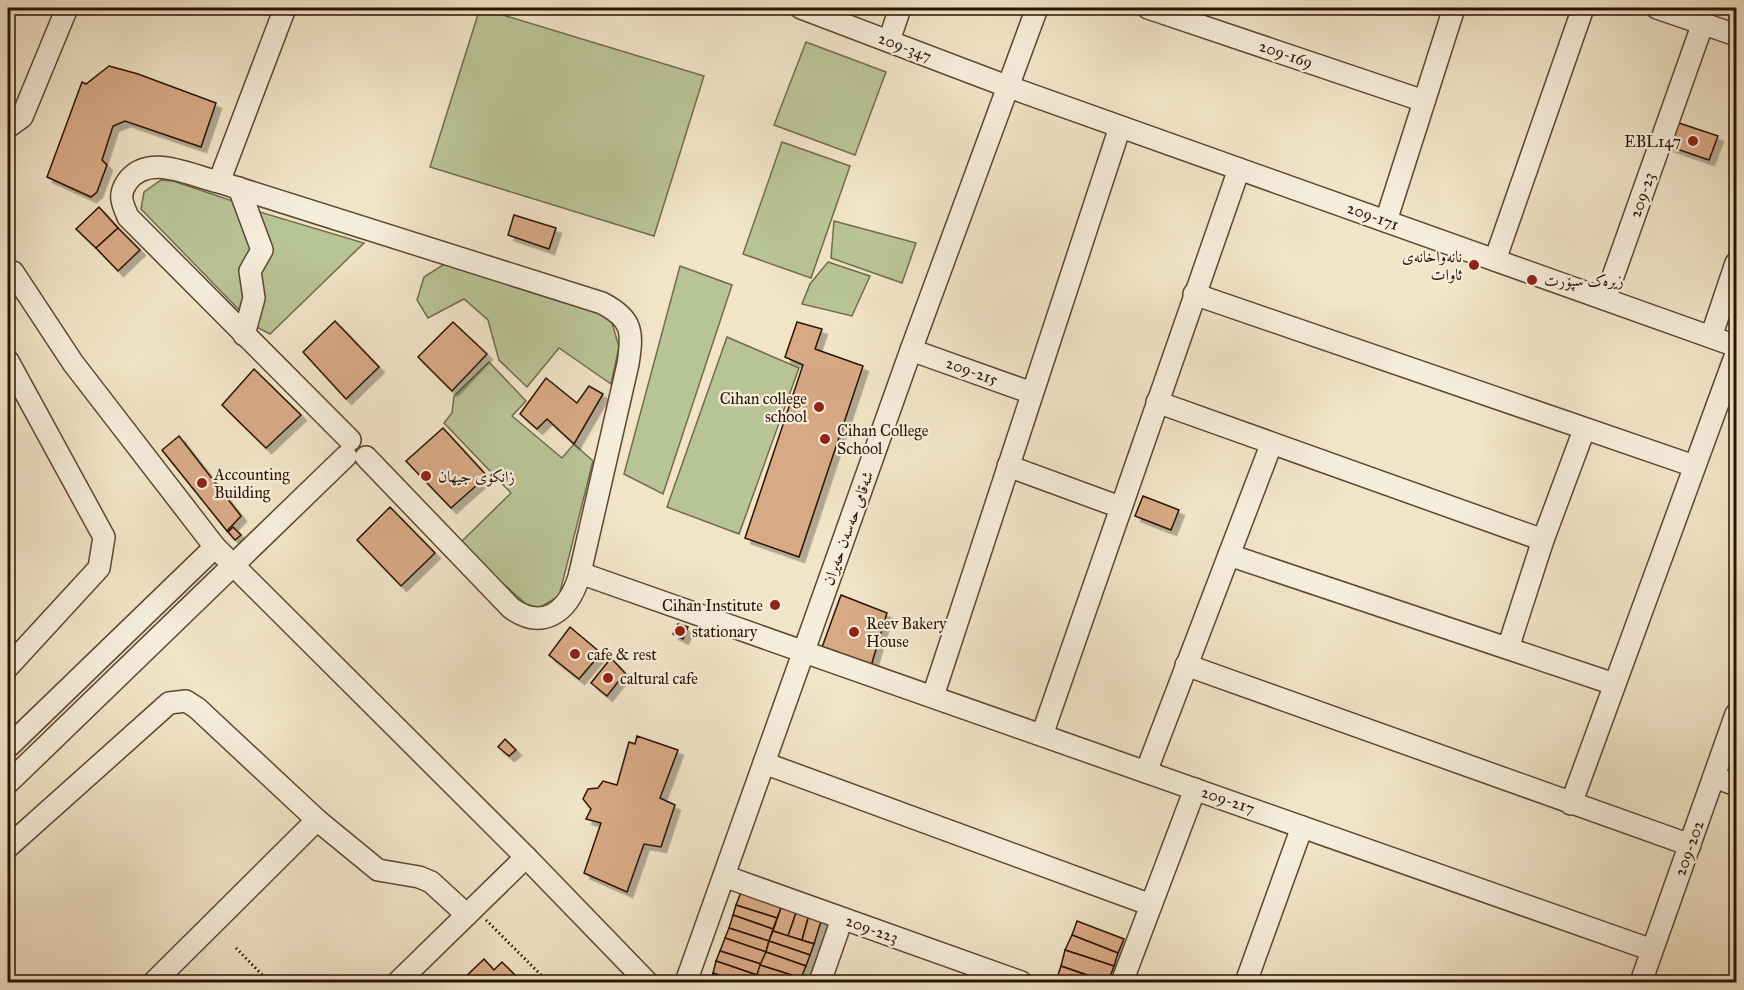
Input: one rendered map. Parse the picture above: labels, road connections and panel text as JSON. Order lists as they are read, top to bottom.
{
  "streets": {
    "street": [
      "209-347",
      "209-169",
      "209-23",
      "209-171",
      "209-215",
      "شەقامی حەسەن حەیران",
      "209-217",
      "209-202",
      "209-223"
    ]
  },
  "crossings": [
    ["209-347", "209-171"],
    ["209-347", "شەقامی حەسەن حەیران"],
    ["209-23", "209-171"],
    ["209-171", "شەقامی حەسەن حەیران"],
    ["209-215", "شەقامی حەسەن حەیران"],
    ["شەقامی حەسەن حەیران", "209-217"],
    ["شەقامی حەسەن حەیران", "209-223"],
    ["209-217", "209-202"]
  ],
  "places": [
    "EBL147",
    "نانەواخانەی ئاوات",
    "زیرەک سپۆرت",
    "Cihan college school",
    "Cihan College School",
    "زانکۆی جیھان",
    "Accounting Building",
    "Cihan Institute",
    "stationary",
    "Reev Bakery House",
    "cafe & rest",
    "caltural cafe"
  ]
}
